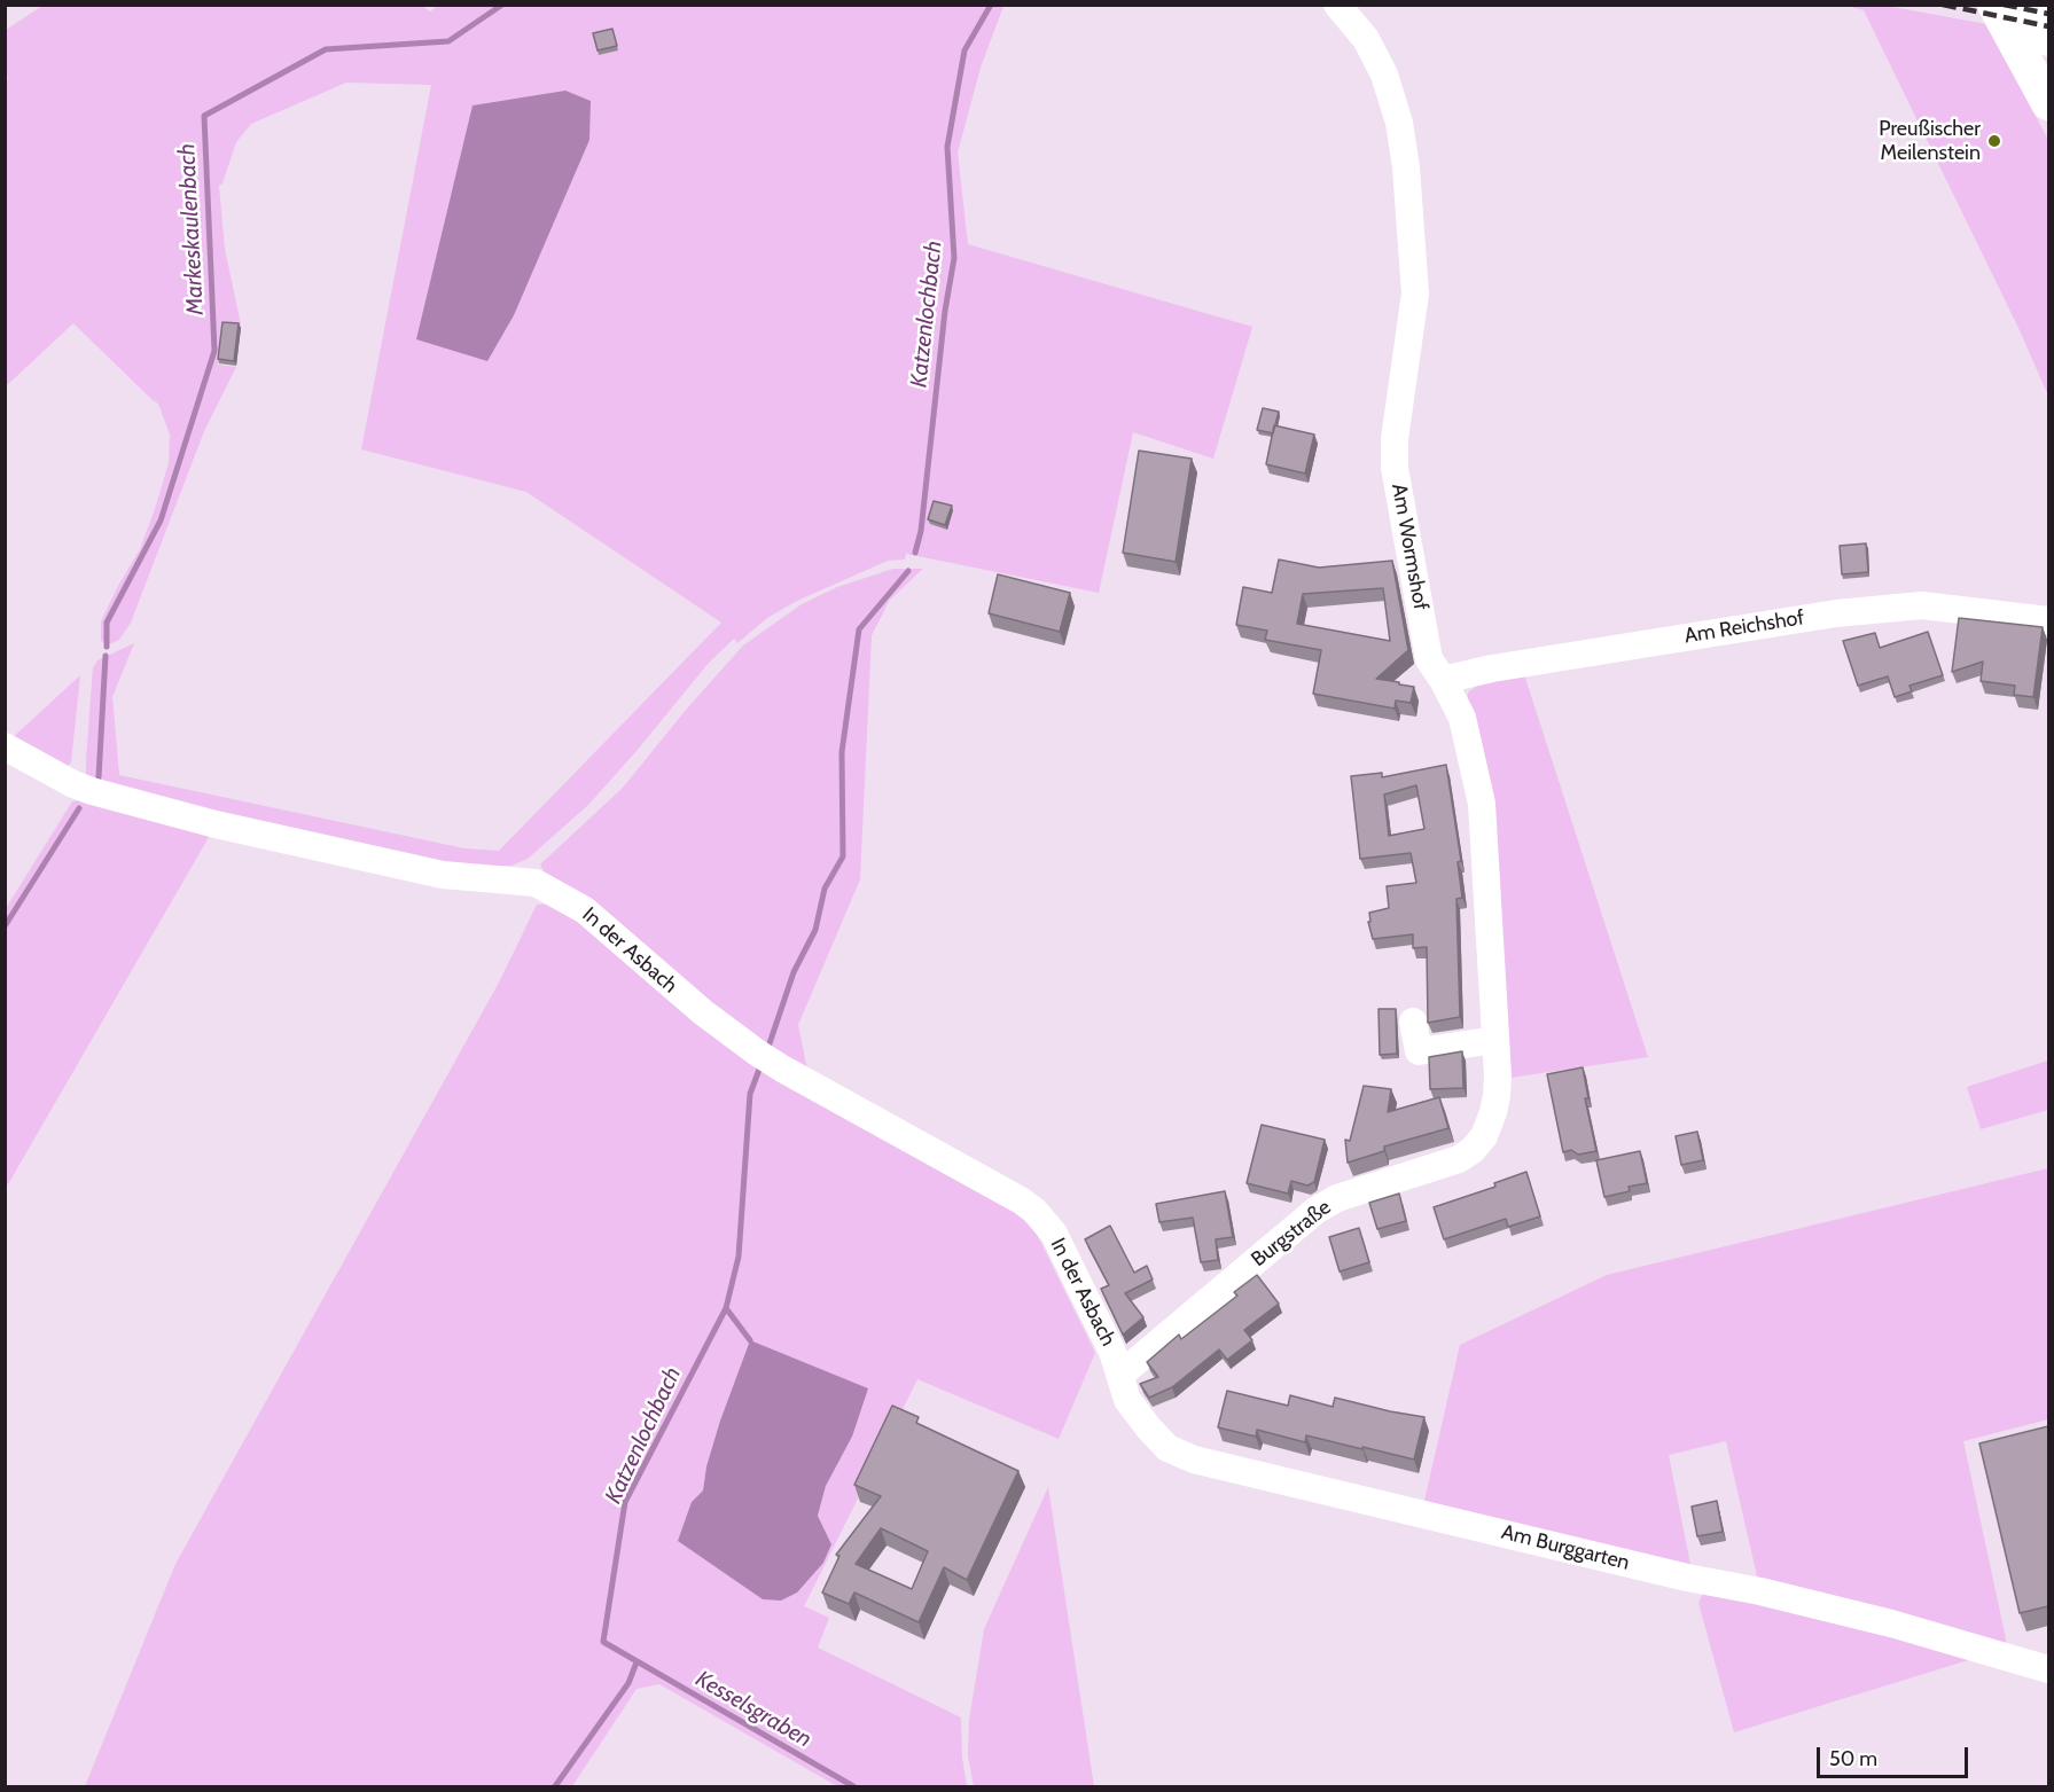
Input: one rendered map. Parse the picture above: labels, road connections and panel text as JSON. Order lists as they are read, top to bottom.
{
  "streets": {
    "street": [
      "Am Wormshof",
      "Am Reichshof",
      "In der Asbach",
      "Burgstraße",
      "Am Burggarten"
    ]
  },
  "crossings": [
    ["Am Wormshof", "Am Reichshof"],
    ["Am Wormshof", "Burgstraße"],
    ["In der Asbach", "Burgstraße"],
    ["In der Asbach", "Am Burggarten"],
    ["Burgstraße", "Am Burggarten"]
  ],
  "water": ["Markeskaulenbach", "Katzenlochbach", "Kesselsgraben"],
  "places": ["Preußischer Meilenstein"],
  "scale_bar": "50 m"
}
